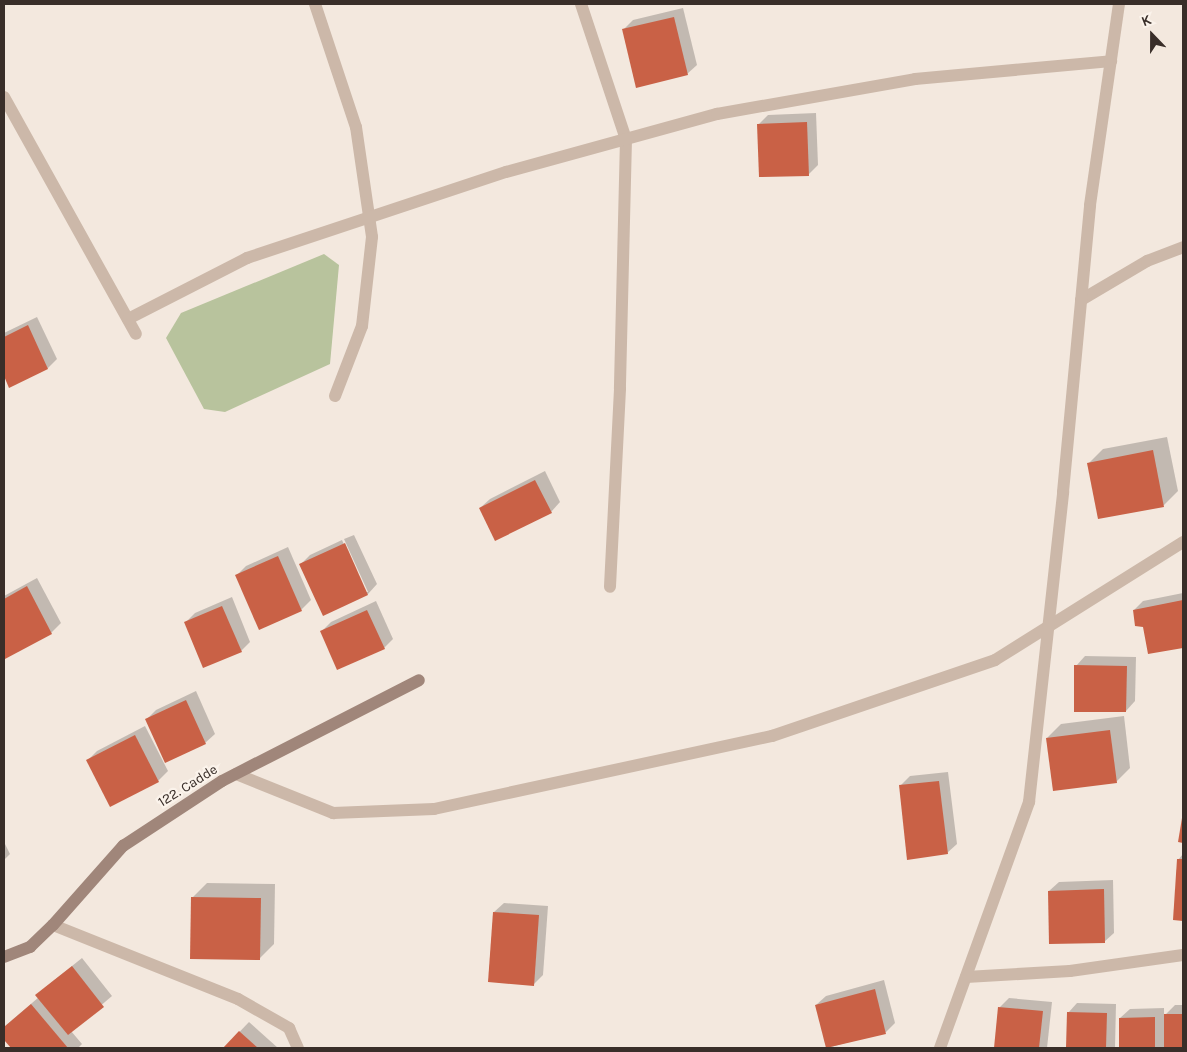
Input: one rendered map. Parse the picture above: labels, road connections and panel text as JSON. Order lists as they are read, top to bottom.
{
  "streets": {
    "street": ["122. Cadde"]
  },
  "north": "top"
}
